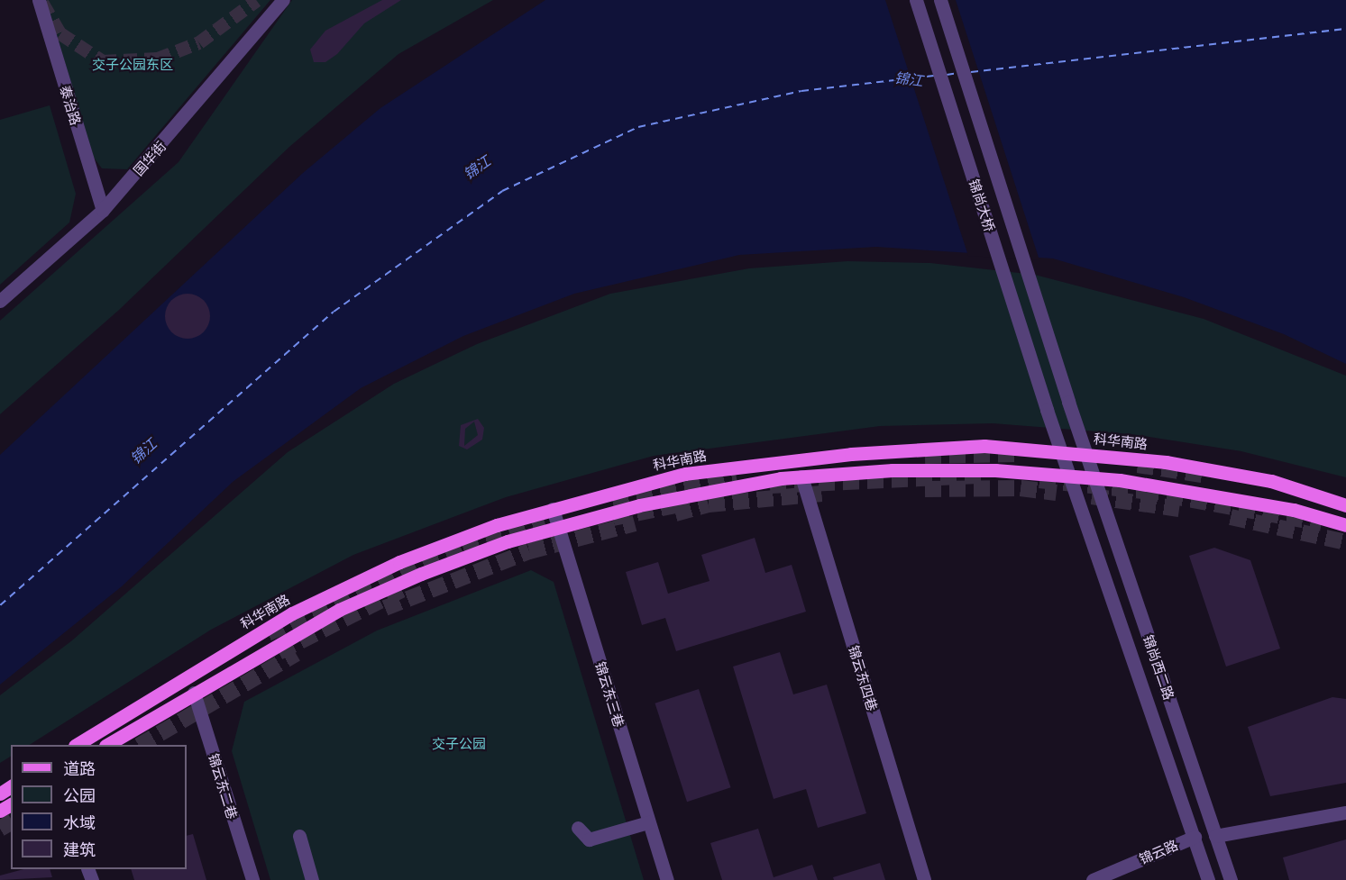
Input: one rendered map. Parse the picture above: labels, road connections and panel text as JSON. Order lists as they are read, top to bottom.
{
  "streets": {
    "main road": ["科华南路"],
    "street": [
      "泰治路",
      "国华街",
      "锦尚大桥",
      "锦尚西二路",
      "锦云东四巷",
      "锦云东三巷",
      "锦云东二巷",
      "锦云路"
    ]
  },
  "crossings": [
    ["泰治路", "国华街"],
    ["锦尚大桥", "科华南路"],
    ["锦尚大桥", "锦尚西二路"],
    ["锦尚大桥", "锦云路"],
    ["科华南路", "锦尚西二路"],
    ["科华南路", "锦云东三巷"]
  ],
  "water": ["锦江"],
  "parks": ["交子公园东区", "交子公园"],
  "legend": [
    "道路",
    "公园",
    "水域",
    "建筑"
  ]
}
